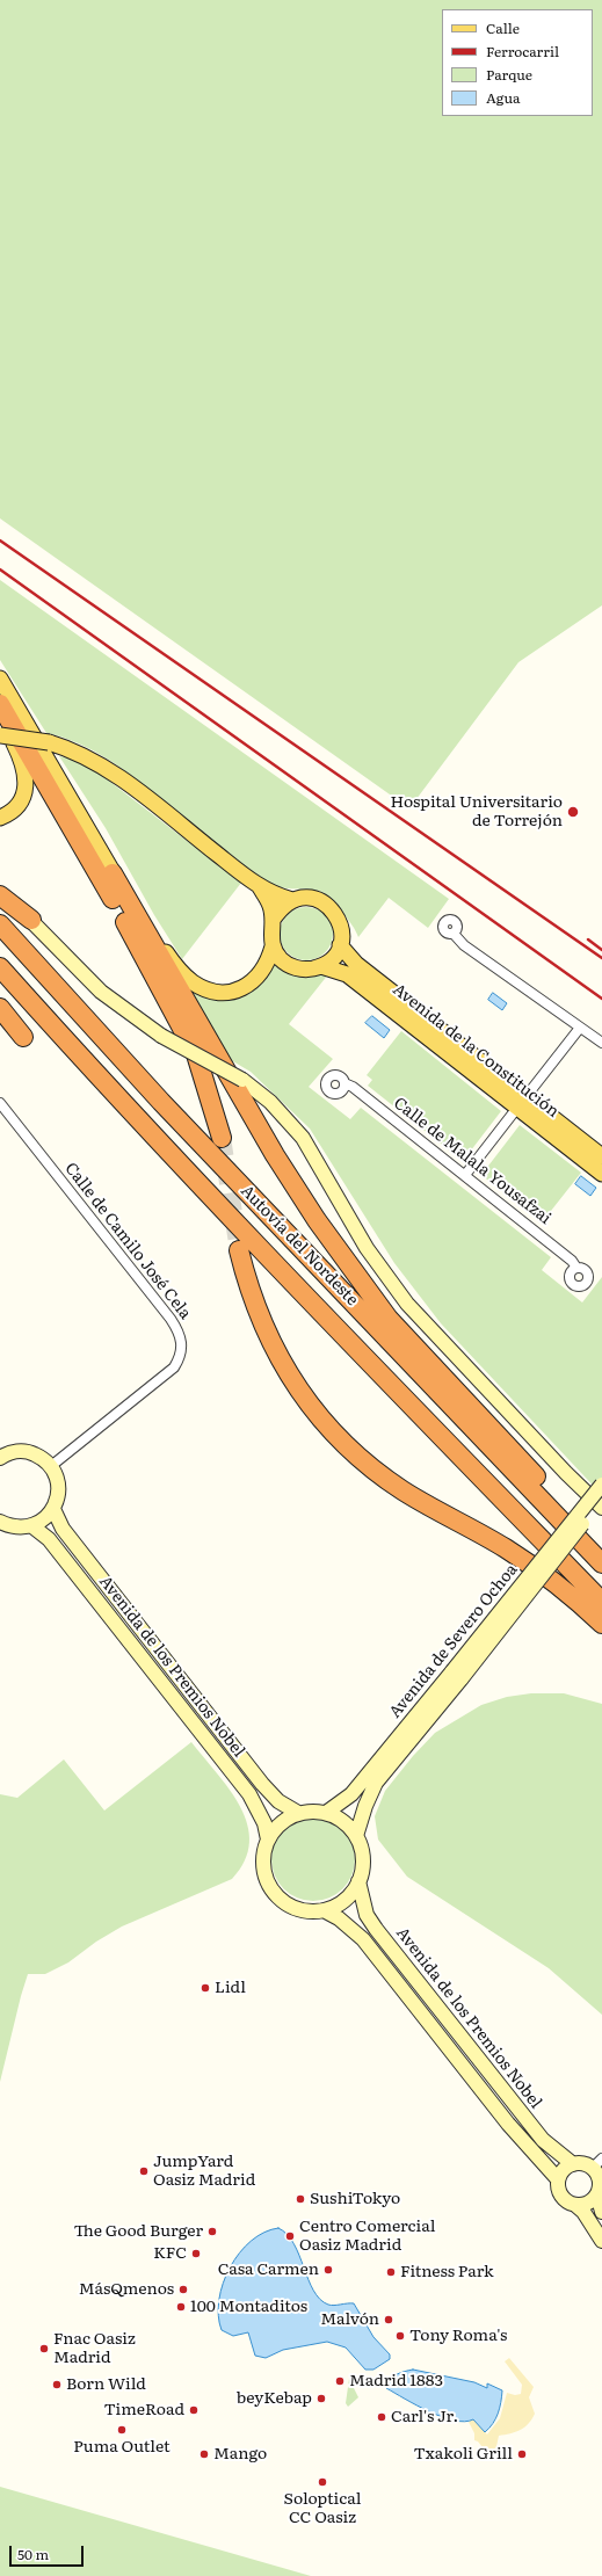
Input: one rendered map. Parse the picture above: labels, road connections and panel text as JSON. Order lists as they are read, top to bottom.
{
  "streets": {
    "highway": ["Autovía del Nordeste"],
    "main road": ["Avenida de la Constitución"],
    "street": [
      "Calle de Malala Yousafzai",
      "Calle de Camilo José Cela",
      "Avenida de Severo Ochoa",
      "Avenida de los Premios Nobel"
    ]
  },
  "crossings": [
    ["Avenida de Severo Ochoa", "Avenida de los Premios Nobel"]
  ],
  "places": [
    "Hospital Universitario de Torrejón",
    "Lidl",
    "JumpYard Oasiz Madrid",
    "SushiTokyo",
    "The Good Burger",
    "Centro Comercial Oasiz Madrid",
    "KFC",
    "Casa Carmen",
    "Fitness Park",
    "MásQmenos",
    "100 Montaditos",
    "Malvón",
    "Tony Roma's",
    "Fnac Oasiz Madrid",
    "Madrid 1883",
    "Born Wild",
    "beyKebap",
    "TimeRoad",
    "Carl's Jr.",
    "Puma Outlet",
    "Mango",
    "Txakoli Grill",
    "Soloptical CC Oasiz"
  ],
  "legend": [
    "Calle",
    "Ferrocarril",
    "Parque",
    "Agua"
  ],
  "scale_bar": "50 m"
}
